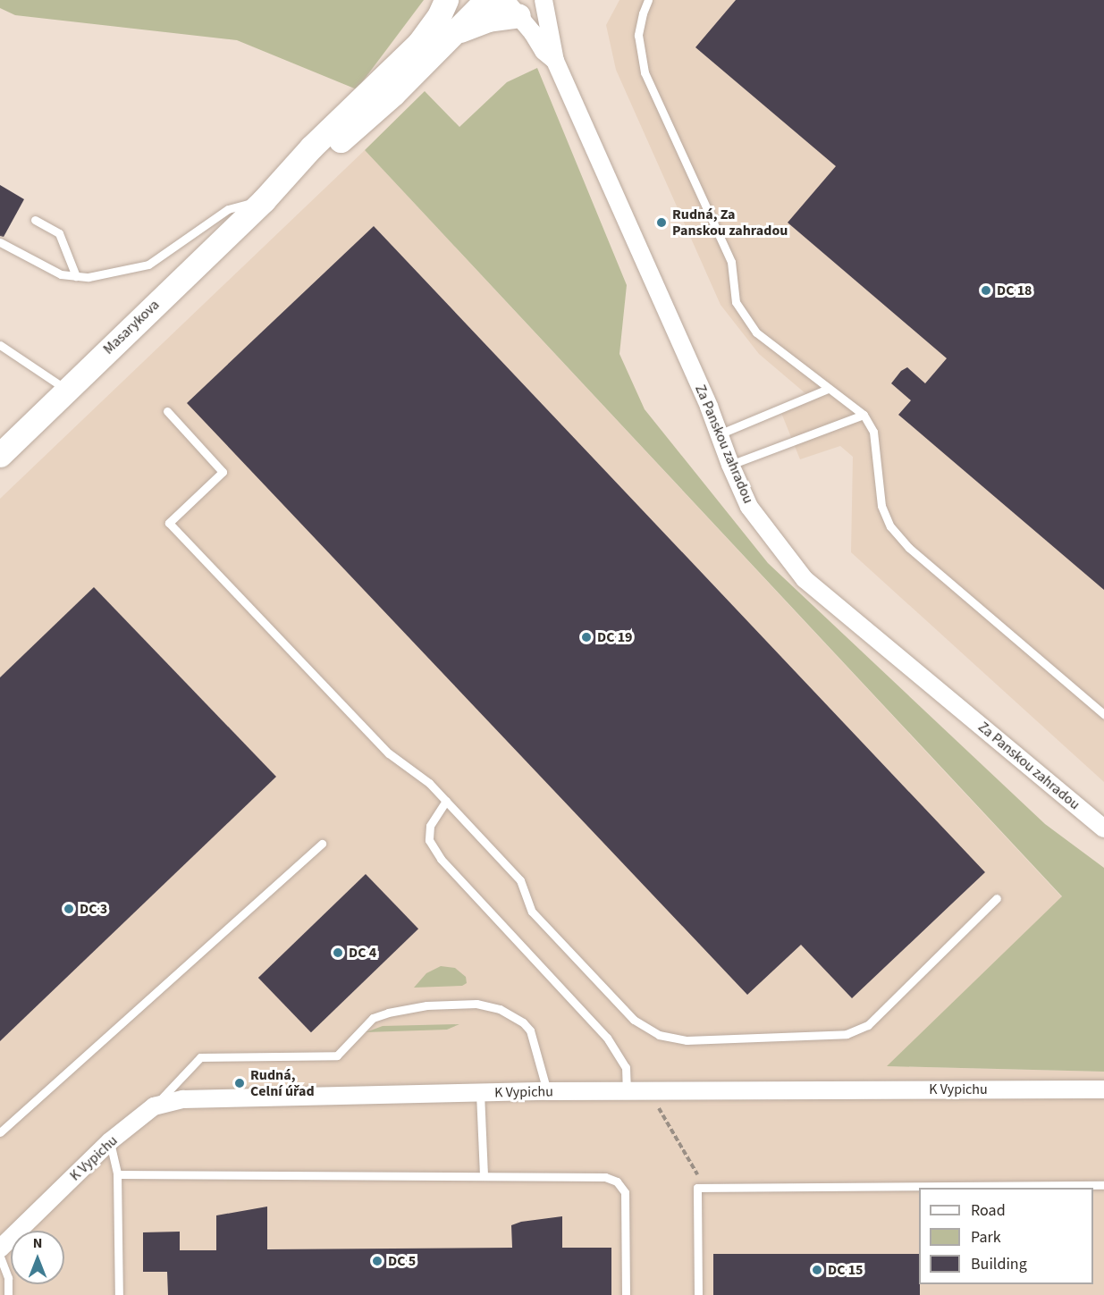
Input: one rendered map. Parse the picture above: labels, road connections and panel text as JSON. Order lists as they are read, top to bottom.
{
  "streets": {
    "main road": ["Masarykova"],
    "street": ["Za Panskou zahradou", "K Vypichu"]
  },
  "places": [
    "Rudná, Za Panskou zahradou",
    "DC 18",
    "DC 19",
    "DC 3",
    "DC 4",
    "Rudná, Celní úřad",
    "DC 5",
    "DC 15"
  ],
  "legend": ["Road", "Park", "Building"],
  "north": "top"
}
